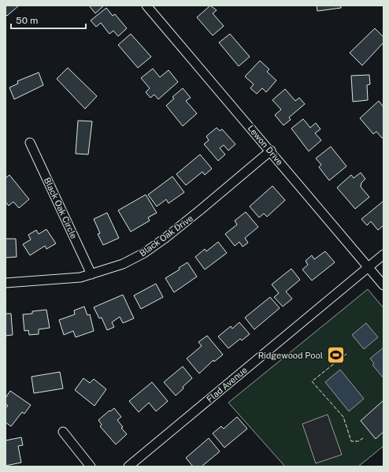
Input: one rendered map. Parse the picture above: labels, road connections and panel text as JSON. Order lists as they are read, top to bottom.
{
  "streets": {
    "street": [
      "Lewon Drive",
      "Black Oak Circle",
      "Black Oak Drive",
      "Flad Avenue"
    ]
  },
  "crossings": [
    ["Lewon Drive", "Black Oak Drive"],
    ["Lewon Drive", "Flad Avenue"],
    ["Black Oak Circle", "Black Oak Drive"]
  ],
  "places": {
    "sports": ["Ridgewood Pool"]
  },
  "scale_bar": "50 m"
}
